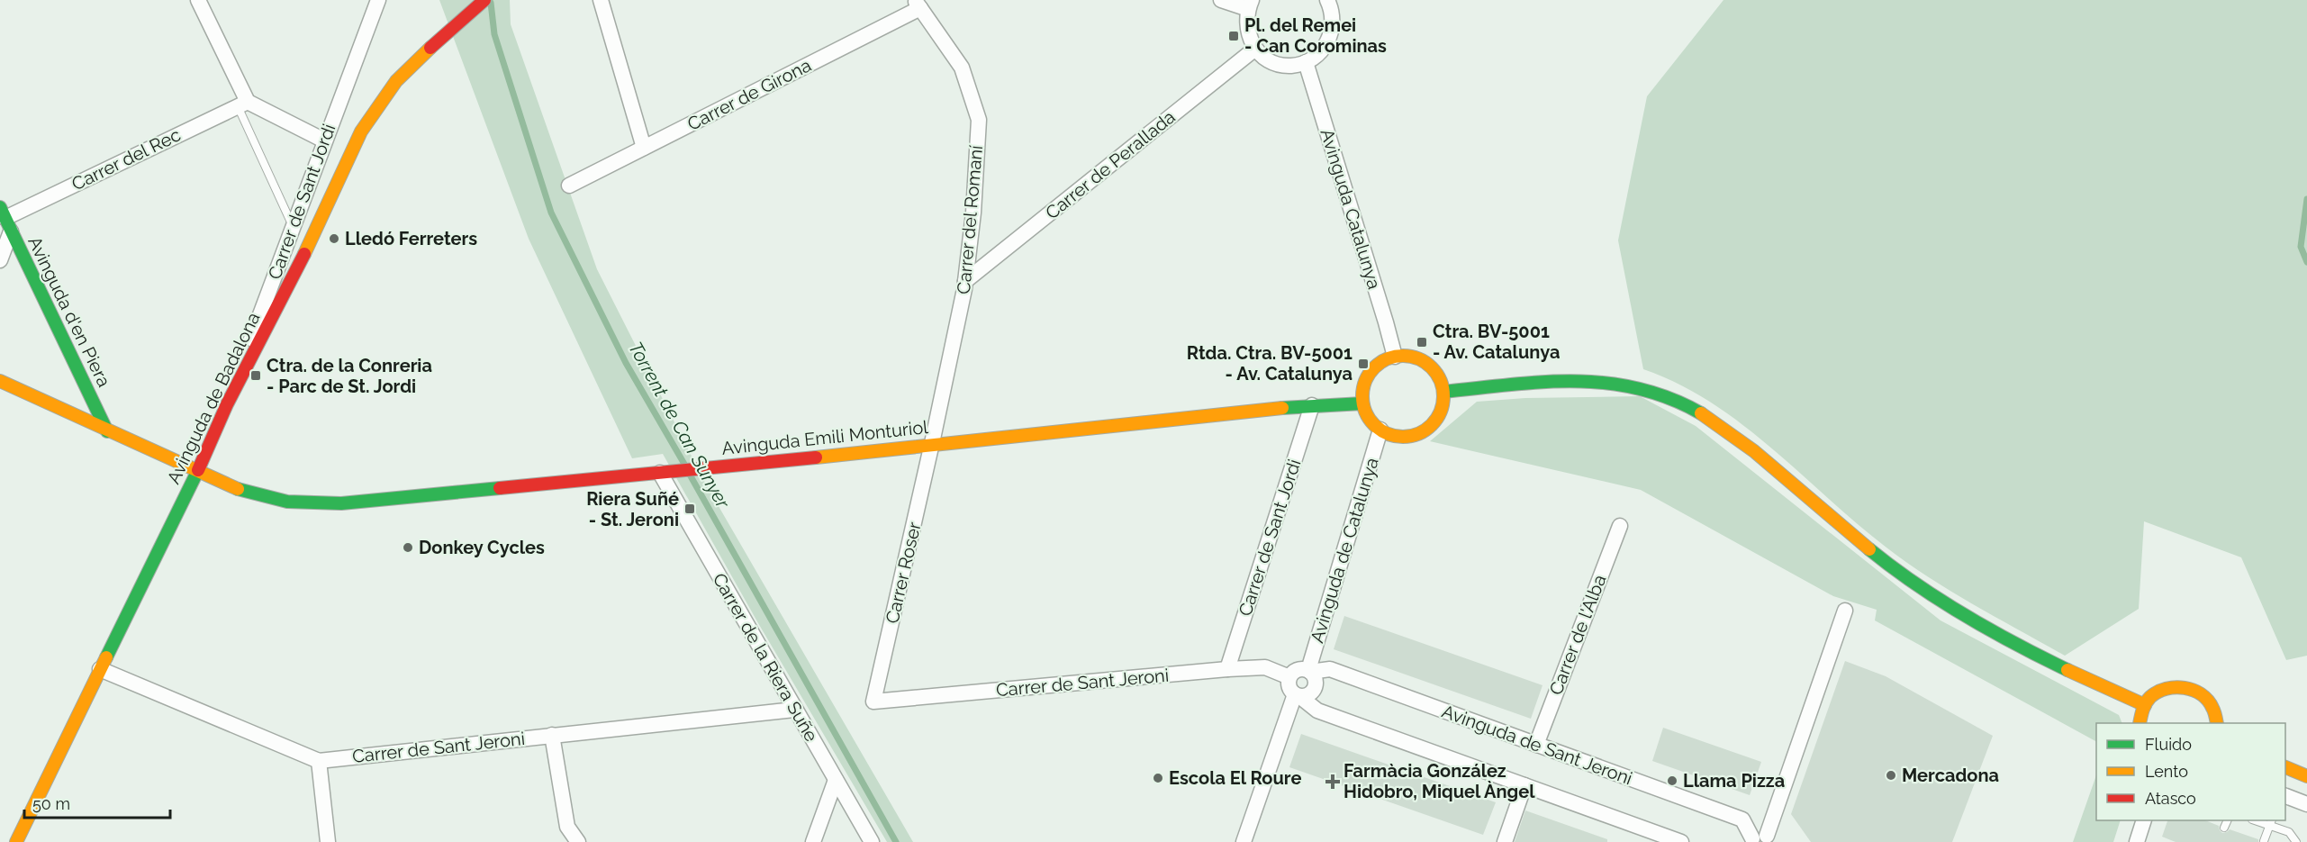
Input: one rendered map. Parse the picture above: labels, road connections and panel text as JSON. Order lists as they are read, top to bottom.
{
  "streets": {
    "street": [
      "Carrer de Girona",
      "Carrer del Rec",
      "Carrer de Perallada",
      "Carrer de Sant Jordi",
      "Avinguda Catalunya",
      "Carrer del Romaní",
      "Avinguda d'en Piera",
      "Avinguda de Badalona",
      "Avinguda Emili Monturiol",
      "Avinguda de Catalunya",
      "Carrer Roser",
      "Carrer de l'Alba",
      "Carrer de la Riera Suñe",
      "Carrer de Sant Jeroni",
      "Avinguda de Sant Jeroni"
    ]
  },
  "crossings": [
    ["Carrer de Girona", "Carrer del Romaní"],
    ["Carrer del Rec", "Avinguda d'en Piera"],
    ["Carrer de Perallada", "Carrer del Romaní"],
    ["Carrer de Sant Jordi", "Avinguda de Badalona"],
    ["Carrer de Sant Jordi", "Avinguda Emili Monturiol"],
    ["Carrer de Sant Jordi", "Carrer de Sant Jeroni"],
    ["Avinguda Catalunya", "Avinguda Emili Monturiol"],
    ["Avinguda Catalunya", "Avinguda de Catalunya"],
    ["Carrer del Romaní", "Avinguda Emili Monturiol"],
    ["Carrer del Romaní", "Carrer Roser"],
    ["Avinguda d'en Piera", "Avinguda Emili Monturiol"],
    ["Avinguda de Badalona", "Avinguda Emili Monturiol"],
    ["Avinguda de Badalona", "Carrer de Sant Jeroni"],
    ["Avinguda Emili Monturiol", "Avinguda de Catalunya"],
    ["Avinguda Emili Monturiol", "Carrer Roser"],
    ["Avinguda Emili Monturiol", "Carrer de la Riera Suñe"],
    ["Avinguda de Catalunya", "Carrer de Sant Jeroni"],
    ["Avinguda de Catalunya", "Avinguda de Sant Jeroni"],
    ["Carrer Roser", "Carrer de Sant Jeroni"],
    ["Carrer de l'Alba", "Avinguda de Sant Jeroni"],
    ["Carrer de la Riera Suñe", "Carrer de Sant Jeroni"],
    ["Carrer de Sant Jeroni", "Avinguda de Sant Jeroni"]
  ],
  "water": ["Torrent de Can Sunyer"],
  "places": {
    "transit": [
      "Pl. del Remei - Can Corominas",
      "Ctra. BV-5001 - Av. Catalunya",
      "Rtda. Ctra. BV-5001 - Av. Catalunya",
      "Ctra. de la Conreria - Parc de St. Jordi",
      "Riera Suñé - St. Jeroni"
    ],
    "other": [
      "Lledó Ferreters",
      "Donkey Cycles",
      "Mercadona",
      "Escola El Roure",
      "Llama Pizza"
    ],
    "health": ["Farmàcia González Hidobro, Miquel Àngel"]
  },
  "legend": ["Fluido", "Lento", "Atasco"],
  "scale_bar": "50 m"
}
